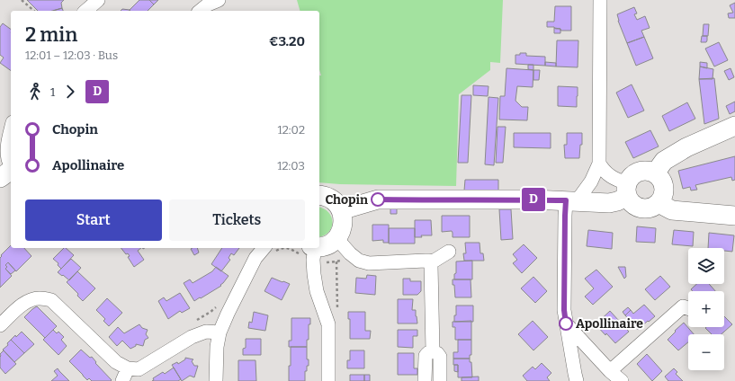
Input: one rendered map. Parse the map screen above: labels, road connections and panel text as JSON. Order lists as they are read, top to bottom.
{
  "places": ["Chopin", "Apollinaire"],
  "lines": ["bus line D"],
  "page": {
    "on_map": "D",
    "heading": ["2 min", "12:01 – 12:03 · Bus", "€3.20"],
    "legs": ["1", "D"],
    "list": [
      {
        "name": "Chopin",
        "value": "12:02"
      },
      {
        "name": "Apollinaire",
        "value": "12:03"
      }
    ],
    "buttons": ["Start", "Tickets"],
    "map_buttons": ["+", "−"]
  }
}
